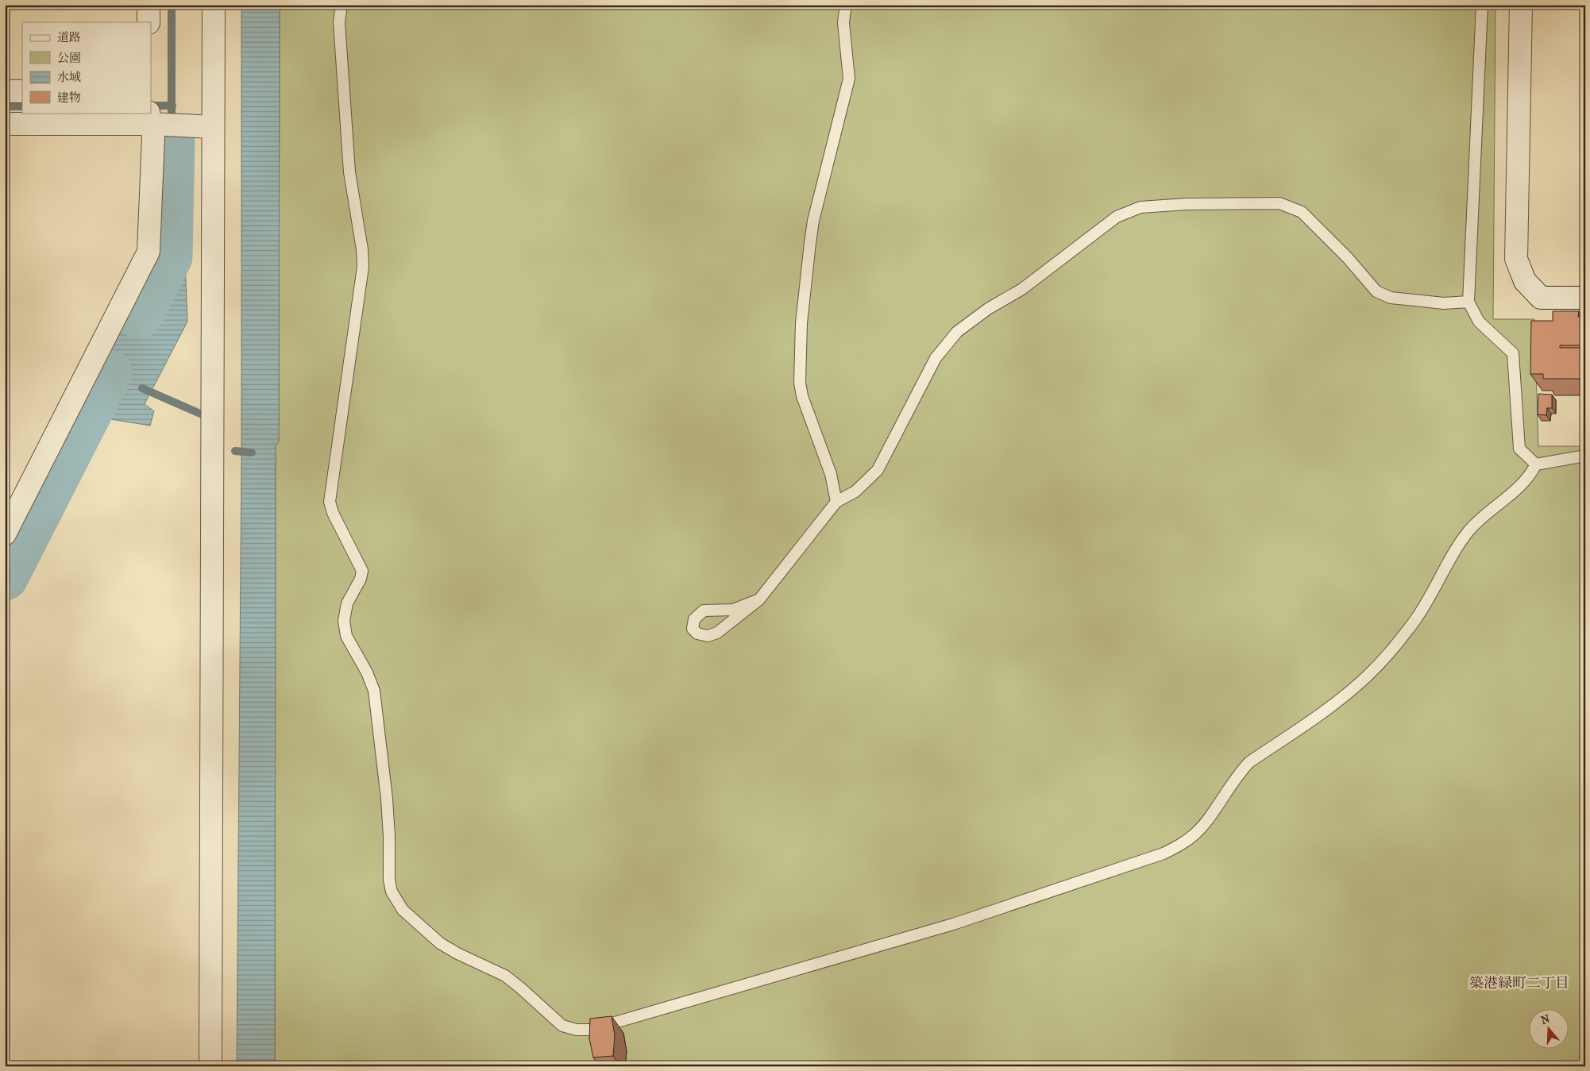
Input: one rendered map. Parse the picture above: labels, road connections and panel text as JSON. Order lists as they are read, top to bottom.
{
  "districts": ["築港緑町二丁目"],
  "legend": [
    "道路",
    "公園",
    "水域",
    "建物"
  ],
  "north": "top"
}
